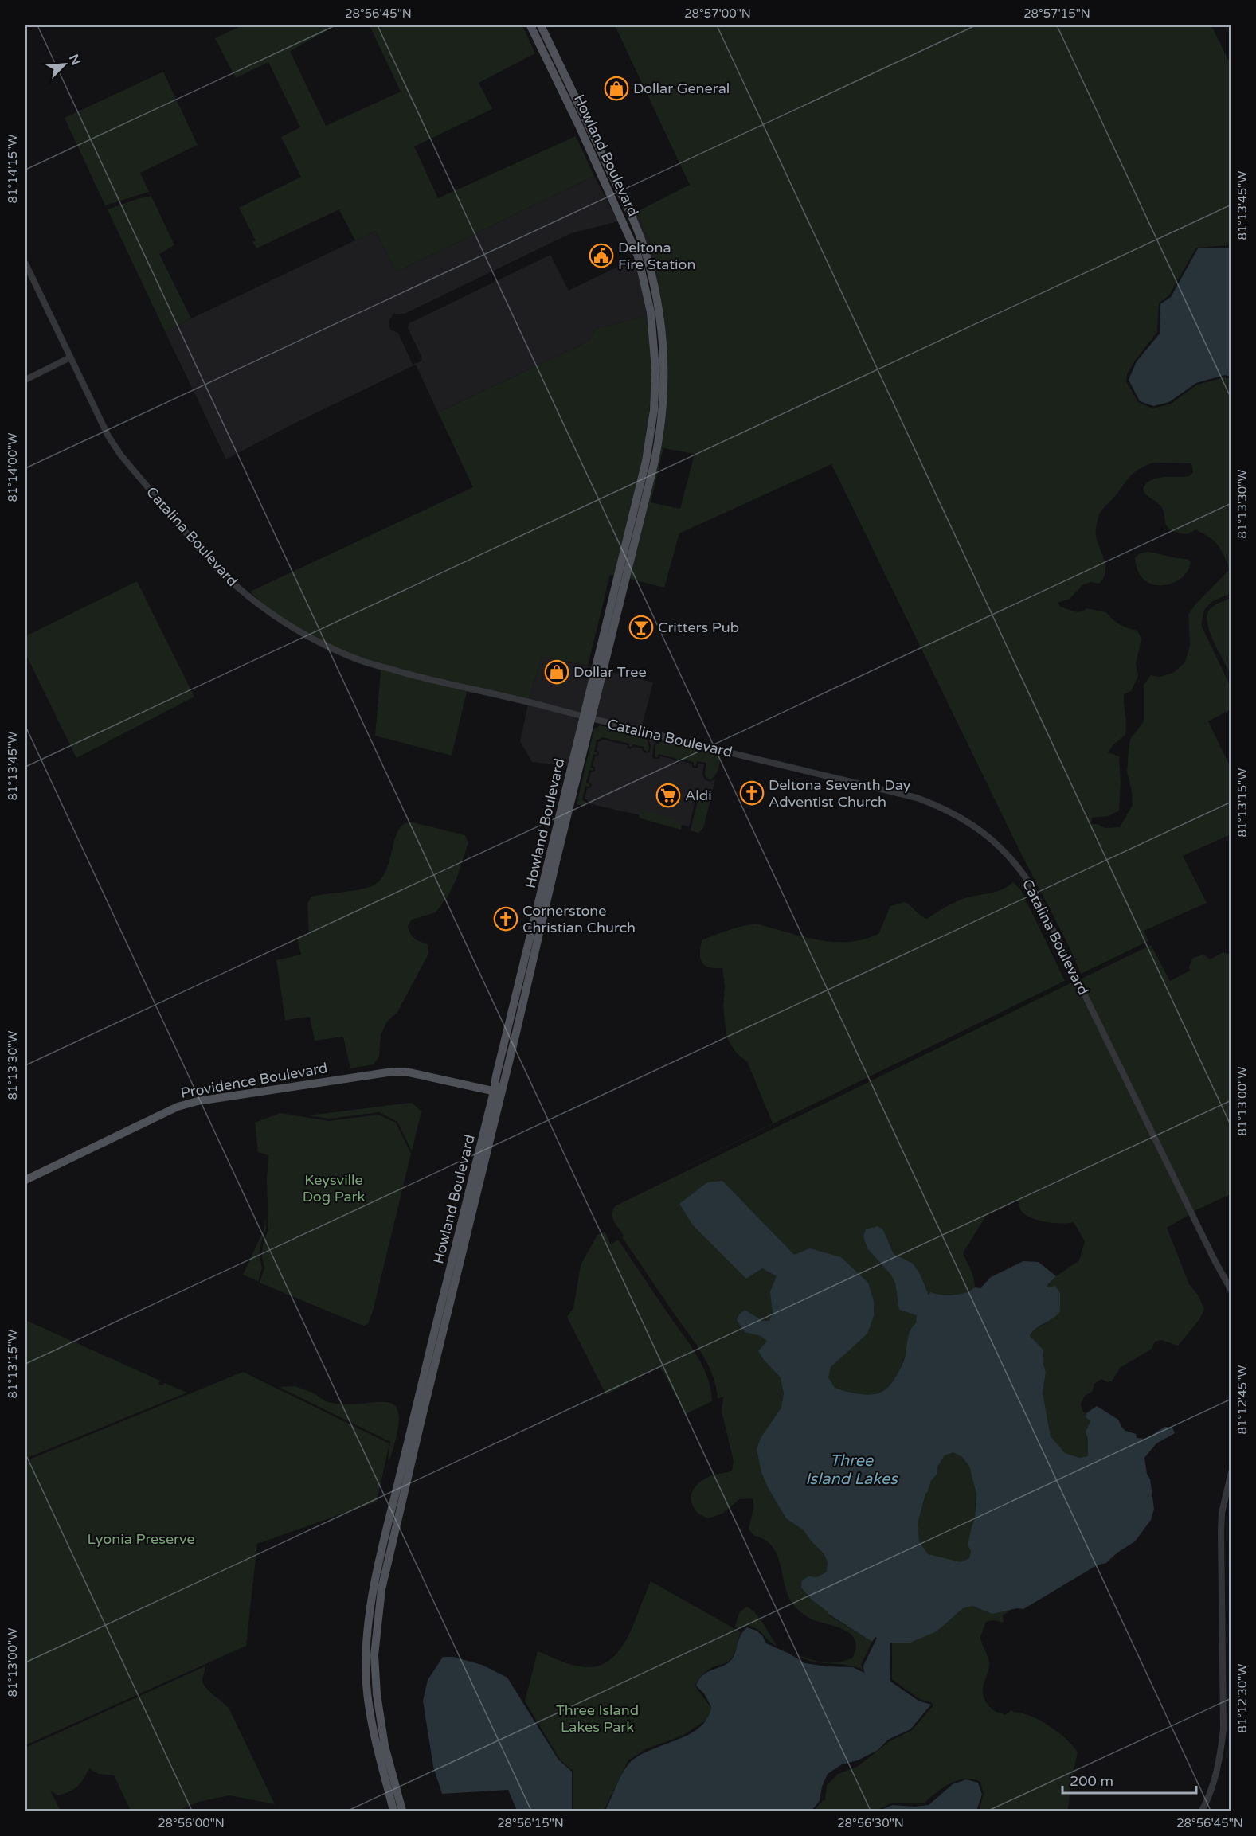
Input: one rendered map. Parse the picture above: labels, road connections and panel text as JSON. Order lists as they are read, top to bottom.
{
  "streets": {
    "main road": ["Howland Boulevard", "Providence Boulevard"],
    "street": ["Catalina Boulevard"]
  },
  "crossings": [
    ["Howland Boulevard", "Catalina Boulevard"],
    ["Howland Boulevard", "Providence Boulevard"]
  ],
  "water": ["Three Island Lakes"],
  "parks": ["Keysville Dog Park", "Lyonia Preserve", "Three Island Lakes Park"],
  "places": {
    "shop": ["Dollar General", "Dollar Tree"],
    "public building": ["Deltona Fire Station"],
    "bar": ["Critters Pub"],
    "church": ["Deltona Seventh Day Adventist Church", "Cornerstone Christian Church"],
    "supermarket": ["Aldi"]
  },
  "scale_bar": "200 m",
  "north": "top right",
  "coordinates": [
    "28°56'45\"N",
    "28°57'00\"N",
    "28°57'15\"N",
    "81°14'15\"W",
    "81°13'45\"W",
    "81°14'00\"W",
    "81°13'30\"W",
    "81°13'15\"W",
    "81°13'00\"W",
    "81°12'45\"W",
    "81°12'30\"W",
    "28°56'00\"N",
    "28°56'15\"N",
    "28°56'30\"N"
  ]
}
